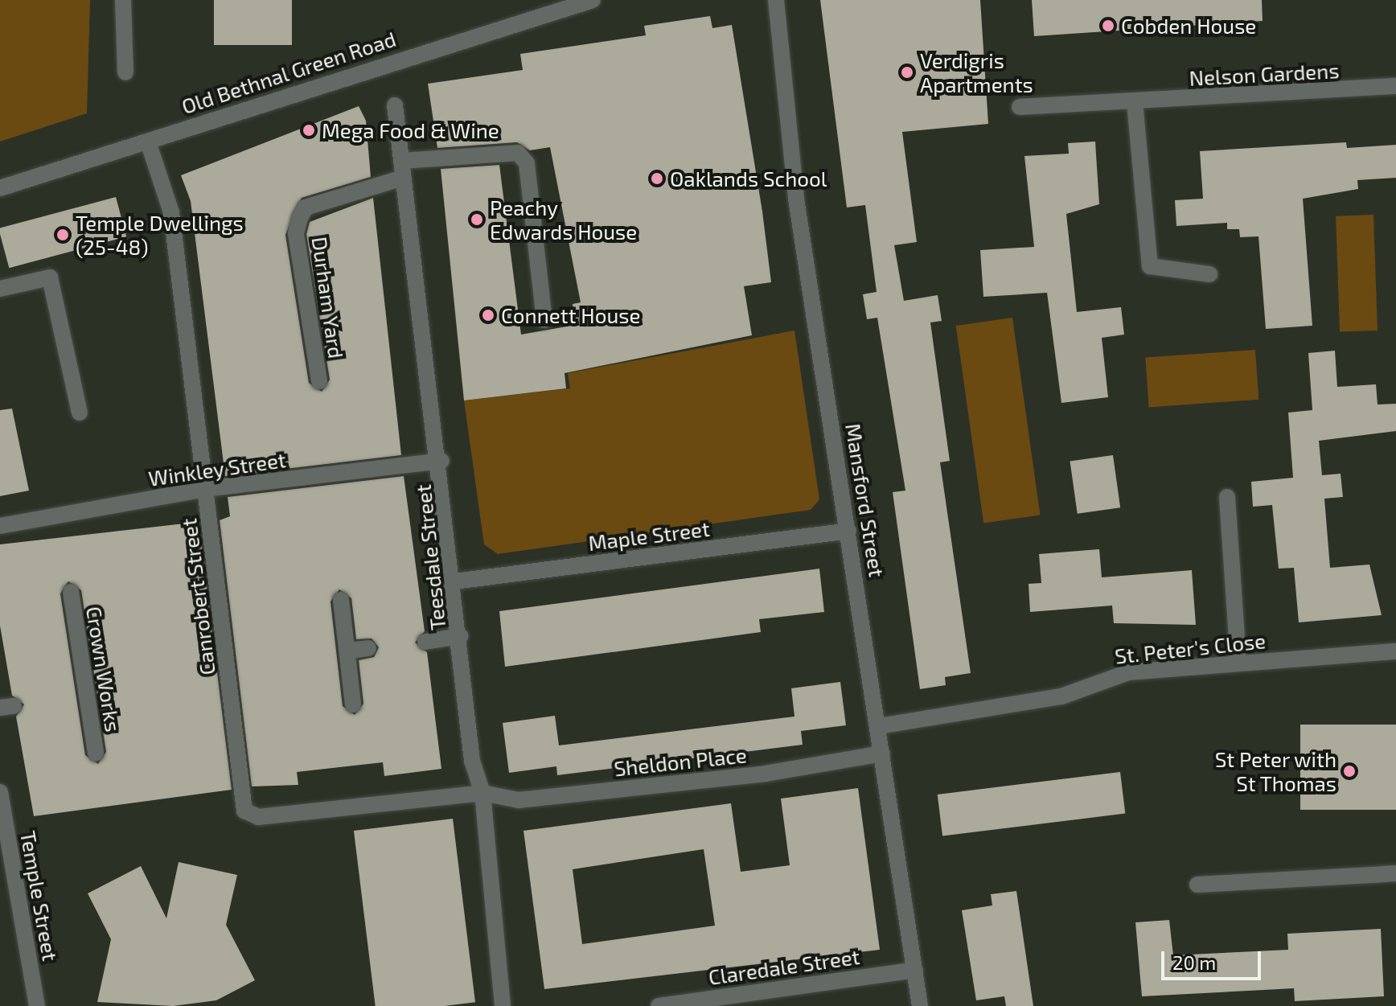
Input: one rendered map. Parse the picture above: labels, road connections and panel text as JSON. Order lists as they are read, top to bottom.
{
  "streets": {
    "street": [
      "Old Bethnal Green Road",
      "Nelson Gardens",
      "Durham Yard",
      "Winkley Street",
      "Mansford Street",
      "Maple Street",
      "Teesdale Street",
      "Canrobert Street",
      "St. Peter's Close",
      "Crown Works",
      "Sheldon Place",
      "Temple Street",
      "Claredale Street"
    ]
  },
  "crossings": [
    ["Old Bethnal Green Road", "Canrobert Street"],
    ["Durham Yard", "Teesdale Street"],
    ["Winkley Street", "Teesdale Street"],
    ["Winkley Street", "Canrobert Street"],
    ["Mansford Street", "Maple Street"],
    ["Mansford Street", "St. Peter's Close"],
    ["Mansford Street", "Sheldon Place"],
    ["Mansford Street", "Claredale Street"],
    ["Maple Street", "Teesdale Street"],
    ["Teesdale Street", "Canrobert Street"],
    ["Teesdale Street", "Sheldon Place"],
    ["Canrobert Street", "Sheldon Place"]
  ],
  "places": [
    "Cobden House",
    "Verdigris Apartments",
    "Mega Food & Wine",
    "Oaklands School",
    "Peachy Edwards House",
    "Temple Dwellings (25-48)",
    "Connett House",
    "St Peter with St Thomas"
  ],
  "scale_bar": "20 m"
}
